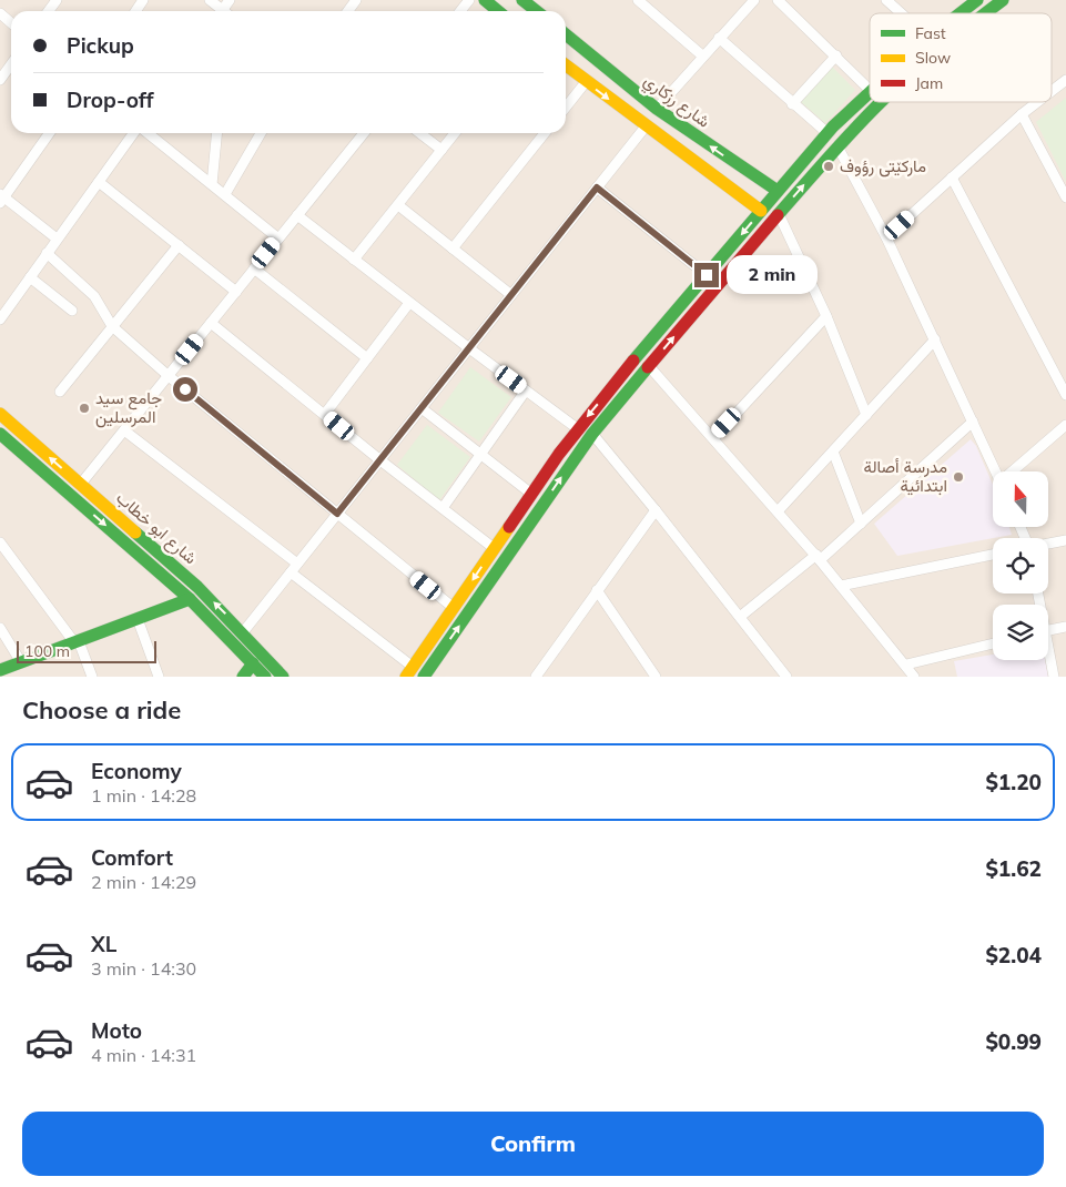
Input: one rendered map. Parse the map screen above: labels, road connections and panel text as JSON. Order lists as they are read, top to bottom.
{
  "streets": {
    "street": ["شارع رزكاري", "شارع ابو خطاب"]
  },
  "places": ["ماركێتى رؤوف", "جامع سيد المرسلين", "مدرسة أصالة ابتدائية"],
  "legend": ["Fast", "Slow", "Jam"],
  "scale_bar": "100 m",
  "north": "top",
  "page": {
    "banner": ["Pickup", "Drop-off"],
    "bubble": "2 min",
    "scale": "100 m",
    "heading": "Choose a ride",
    "list": [
      {
        "name": "Economy",
        "note": "1 min · 14:28",
        "value": "$1.20"
      },
      {
        "name": "Comfort",
        "note": "2 min · 14:29",
        "value": "$1.62"
      },
      {
        "name": "XL",
        "note": "3 min · 14:30",
        "value": "$2.04"
      },
      {
        "name": "Moto",
        "note": "4 min · 14:31",
        "value": "$0.99"
      }
    ],
    "buttons": "Confirm"
  }
}
